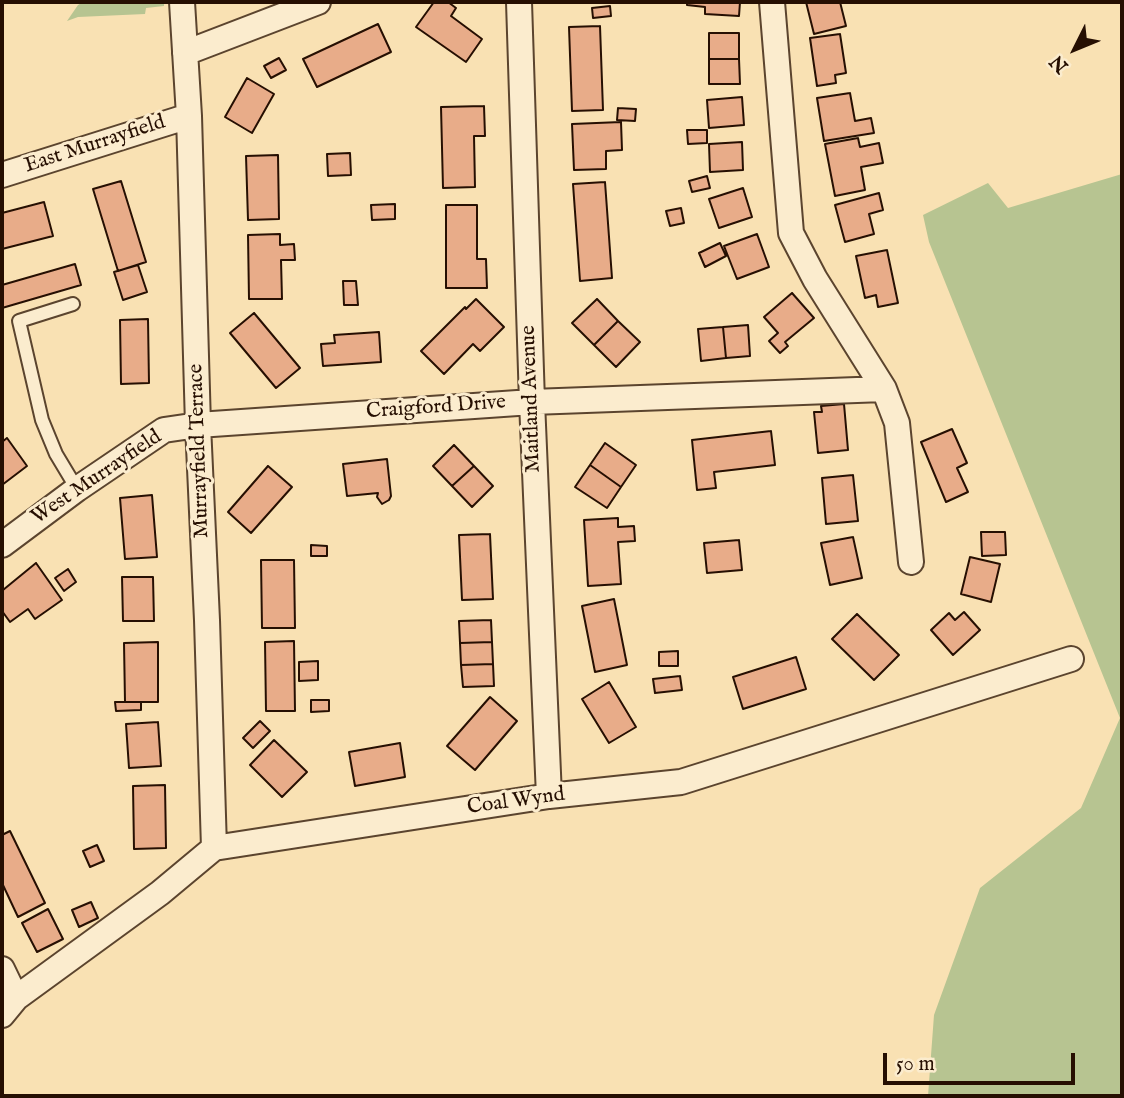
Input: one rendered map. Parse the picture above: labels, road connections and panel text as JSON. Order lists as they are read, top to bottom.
{
  "streets": {
    "street": [
      "East Murrayfield",
      "Maitland Avenue",
      "Craigford Drive",
      "Murrayfield Terrace",
      "West Murrayfield",
      "Coal Wynd"
    ]
  },
  "crossings": [
    ["East Murrayfield", "Murrayfield Terrace"],
    ["Maitland Avenue", "Craigford Drive"],
    ["Maitland Avenue", "Coal Wynd"],
    ["Craigford Drive", "Murrayfield Terrace"],
    ["Craigford Drive", "West Murrayfield"],
    ["Murrayfield Terrace", "West Murrayfield"],
    ["Murrayfield Terrace", "Coal Wynd"]
  ],
  "scale_bar": "50 m",
  "north": "bottom left"
}
